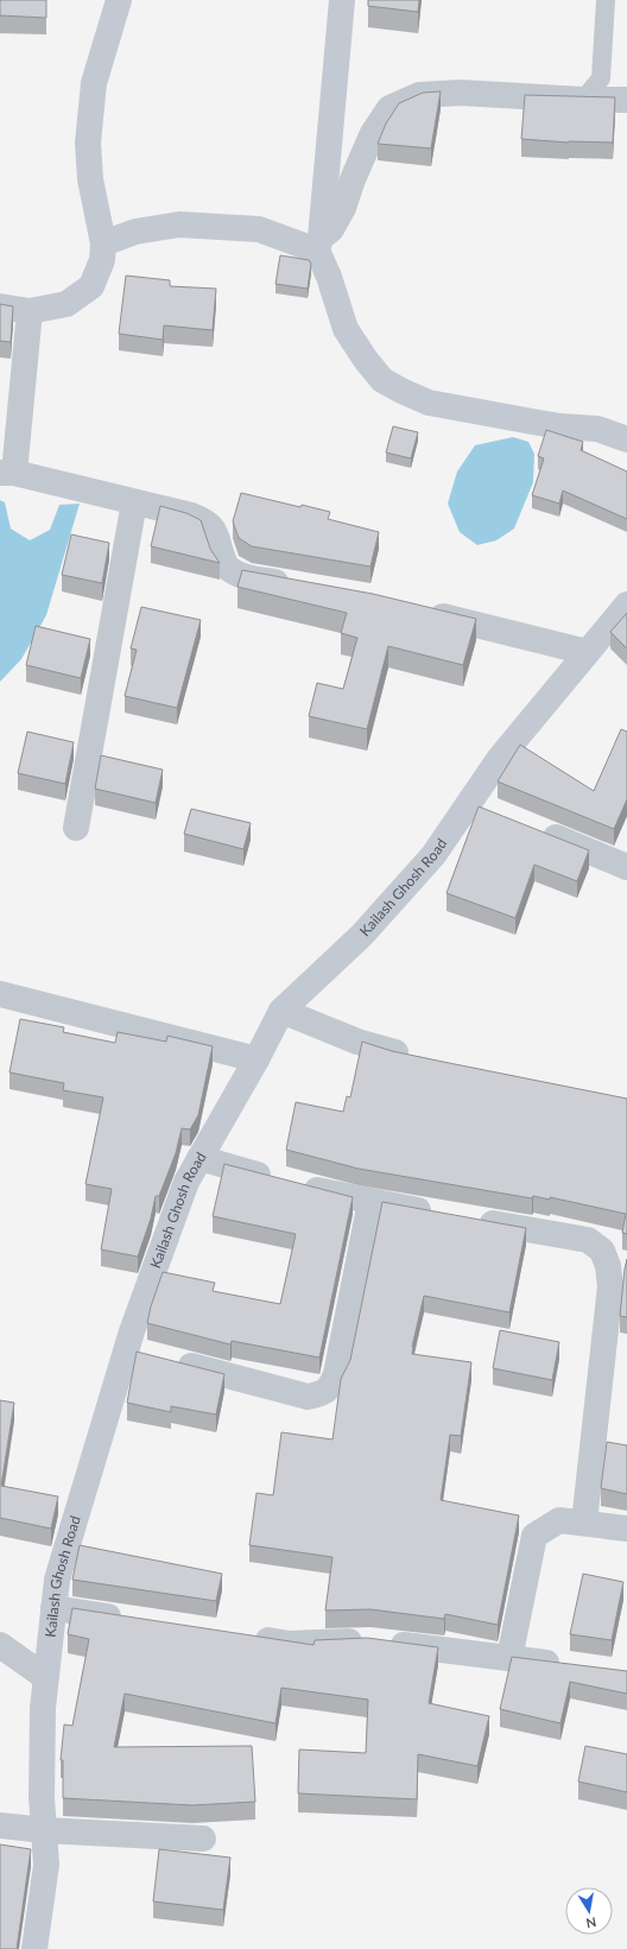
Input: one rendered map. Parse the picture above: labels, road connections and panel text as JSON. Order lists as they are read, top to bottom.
{
  "streets": {
    "street": ["Kailash Ghosh Road"]
  },
  "north": "bottom"
}
